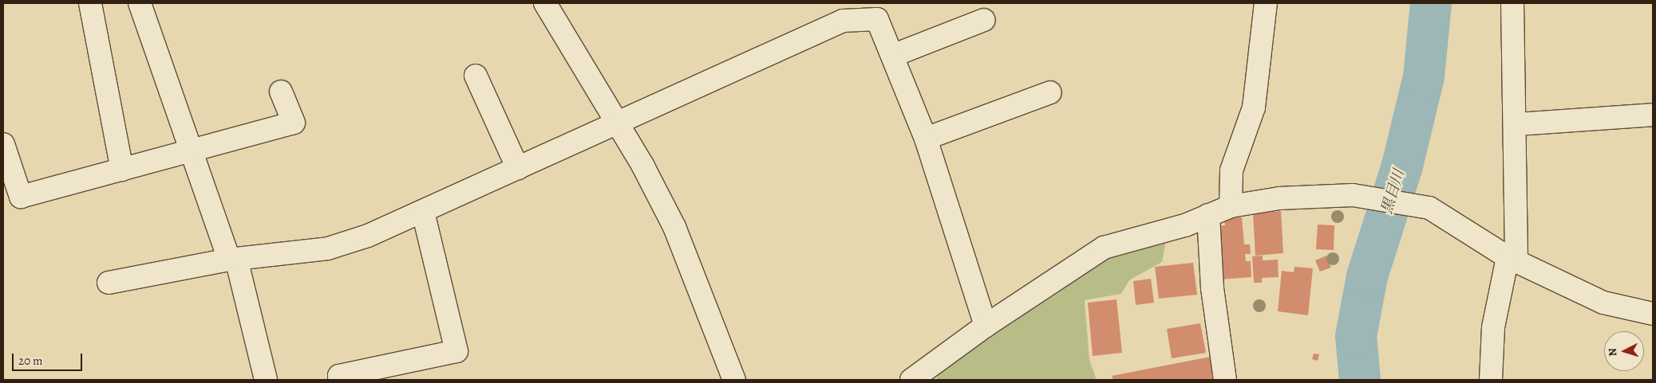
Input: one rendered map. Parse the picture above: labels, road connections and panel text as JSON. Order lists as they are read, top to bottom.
{
  "water": ["黒目川"],
  "scale_bar": "20 m",
  "north": "left"
}
